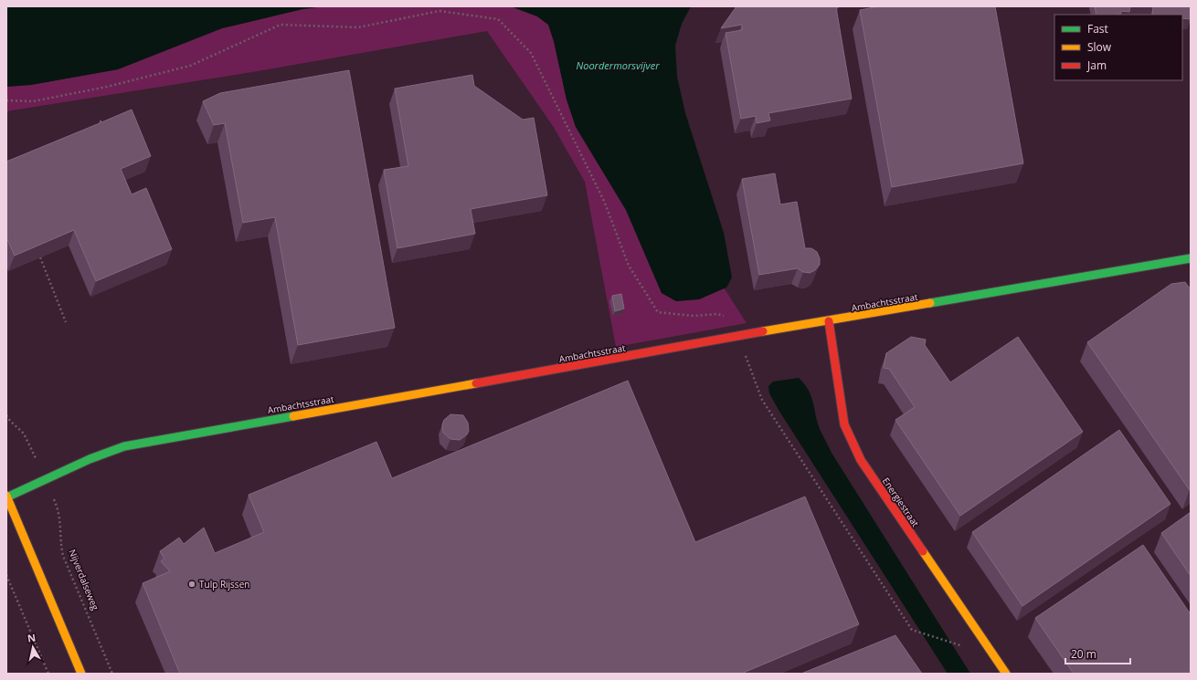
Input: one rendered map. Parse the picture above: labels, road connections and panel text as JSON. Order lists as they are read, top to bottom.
{
  "streets": {
    "street": ["Ambachtsstraat", "Energiestraat"],
    "path": ["Nijverdalseweg"]
  },
  "crossings": [
    ["Ambachtsstraat", "Energiestraat"],
    ["Ambachtsstraat", "Nijverdalseweg"]
  ],
  "water": ["Noordermorsvijver"],
  "places": ["Tulp Rijssen"],
  "legend": ["Fast", "Slow", "Jam"],
  "scale_bar": "20 m",
  "north": "top"
}
